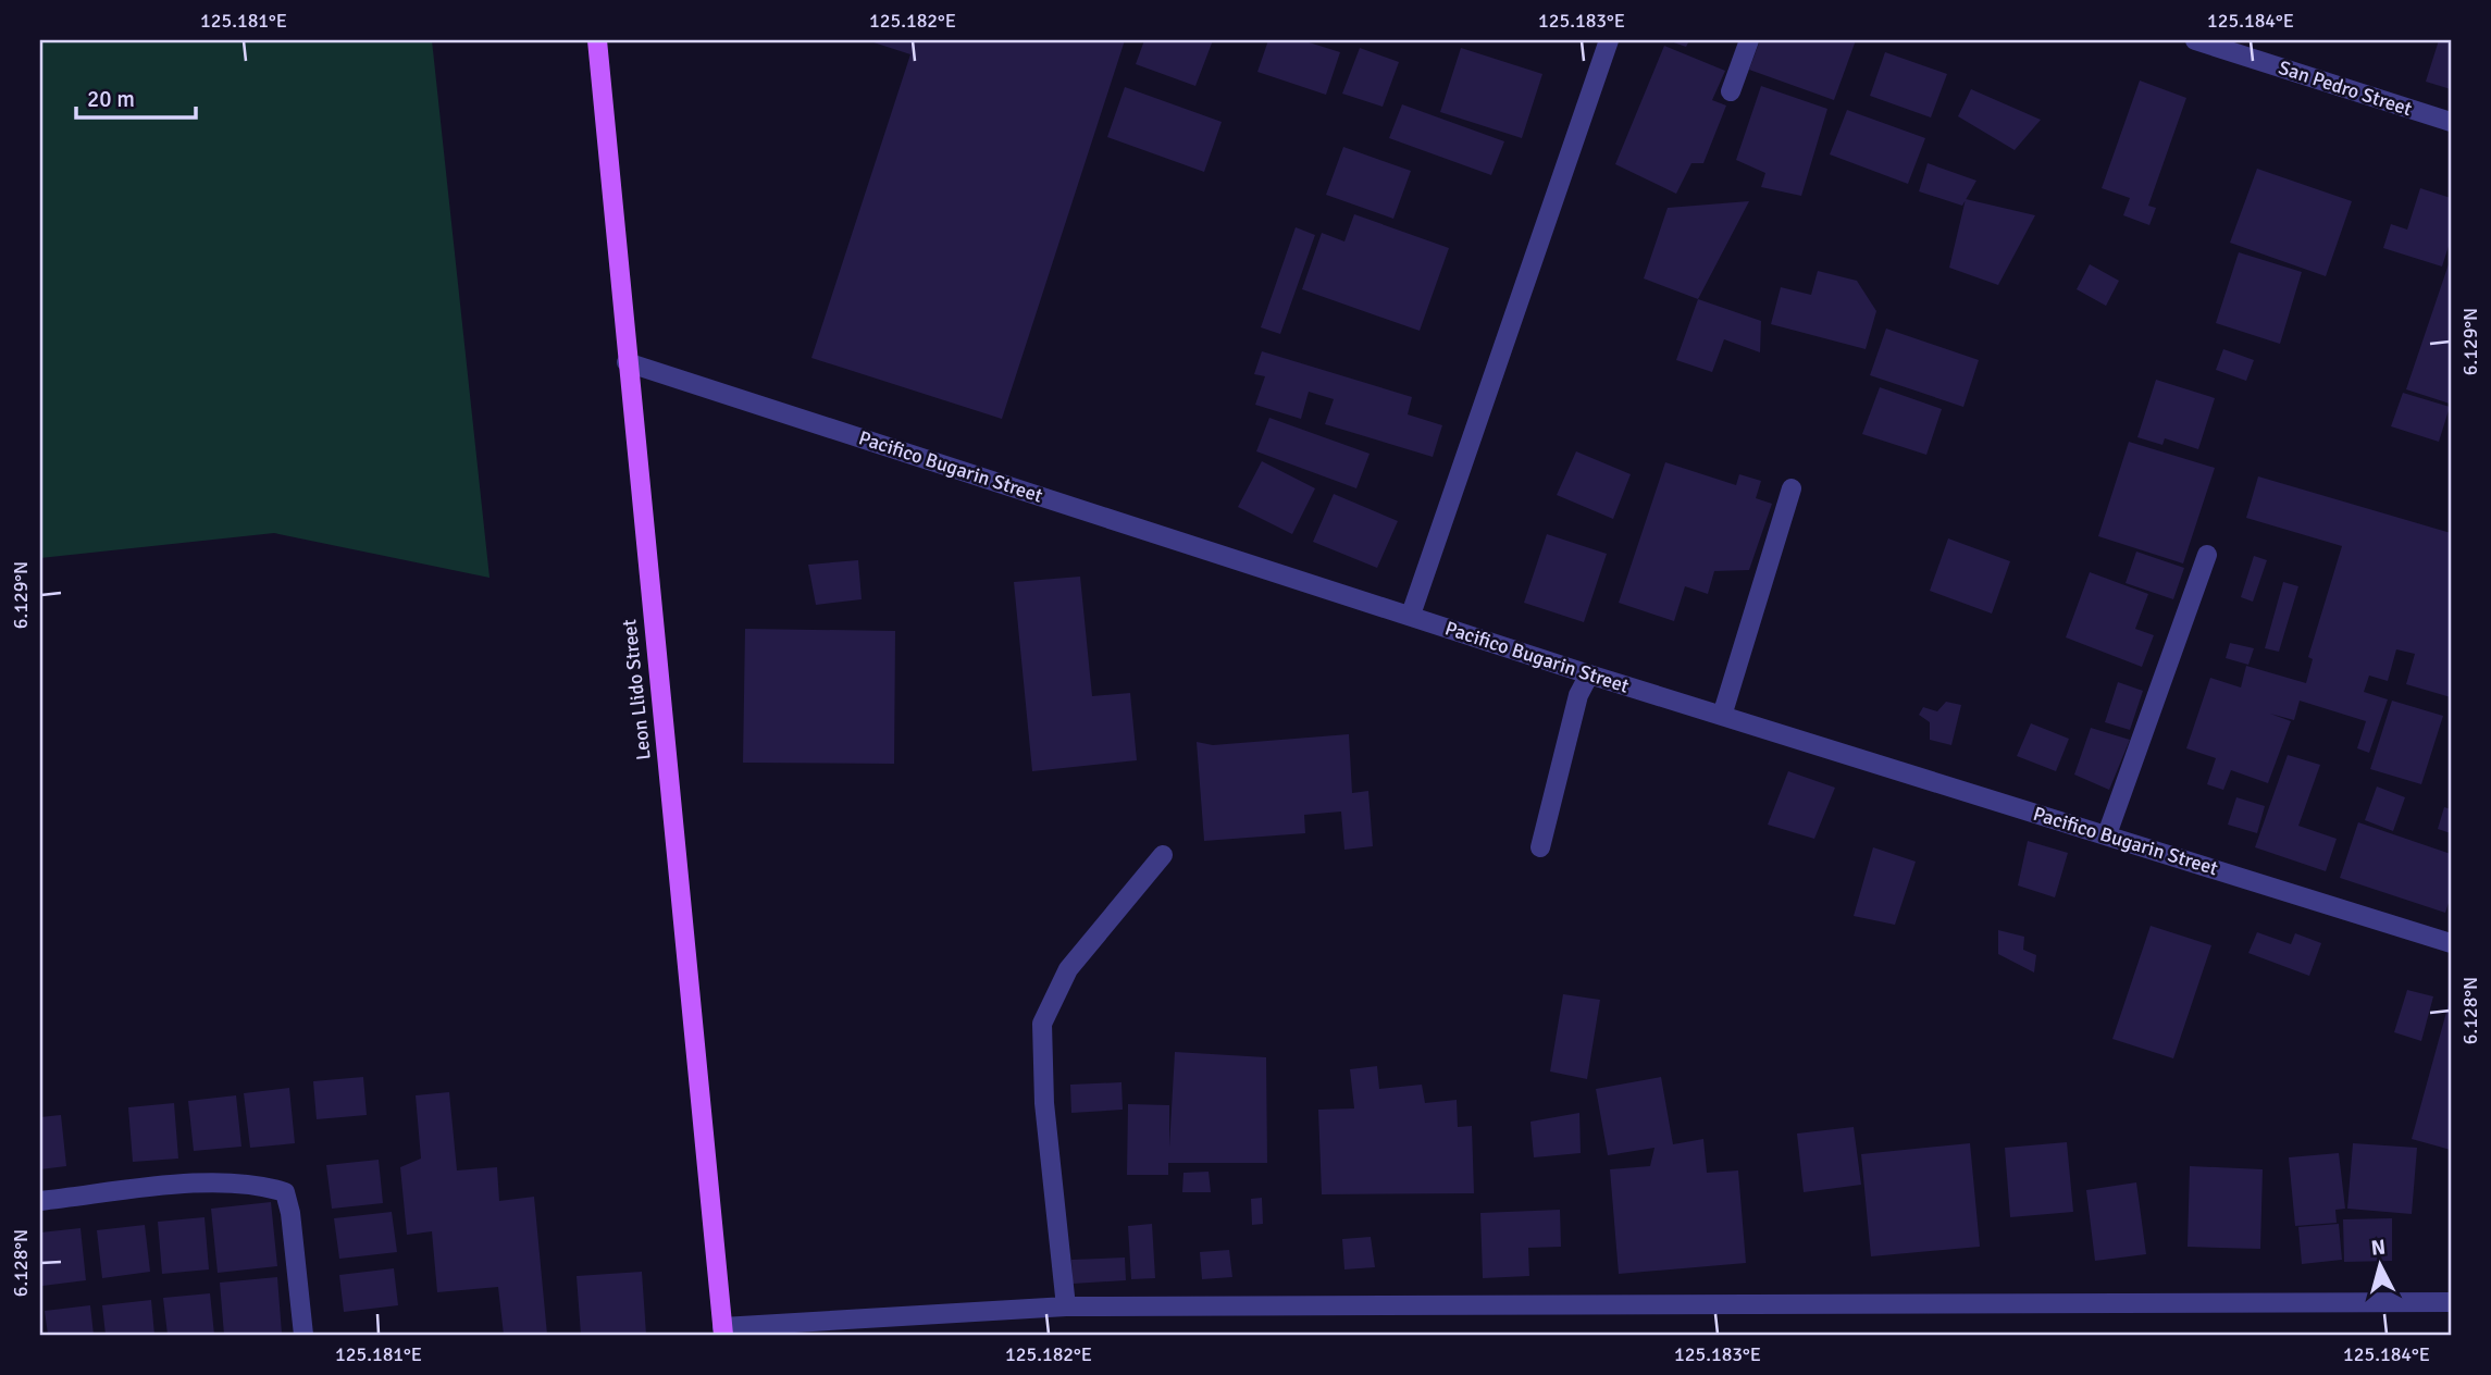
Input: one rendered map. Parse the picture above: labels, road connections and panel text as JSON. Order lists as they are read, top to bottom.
{
  "streets": {
    "main road": ["Leon Llido Street"],
    "street": ["San Pedro Street", "Pacifico Bugarin Street"]
  },
  "crossings": [
    ["Pacifico Bugarin Street", "Leon Llido Street"]
  ],
  "scale_bar": "20 m",
  "north": "top",
  "coordinates": [
    "125.181°E",
    "125.182°E",
    "125.183°E",
    "125.184°E",
    "6.129°N",
    "6.128°N"
  ]
}
